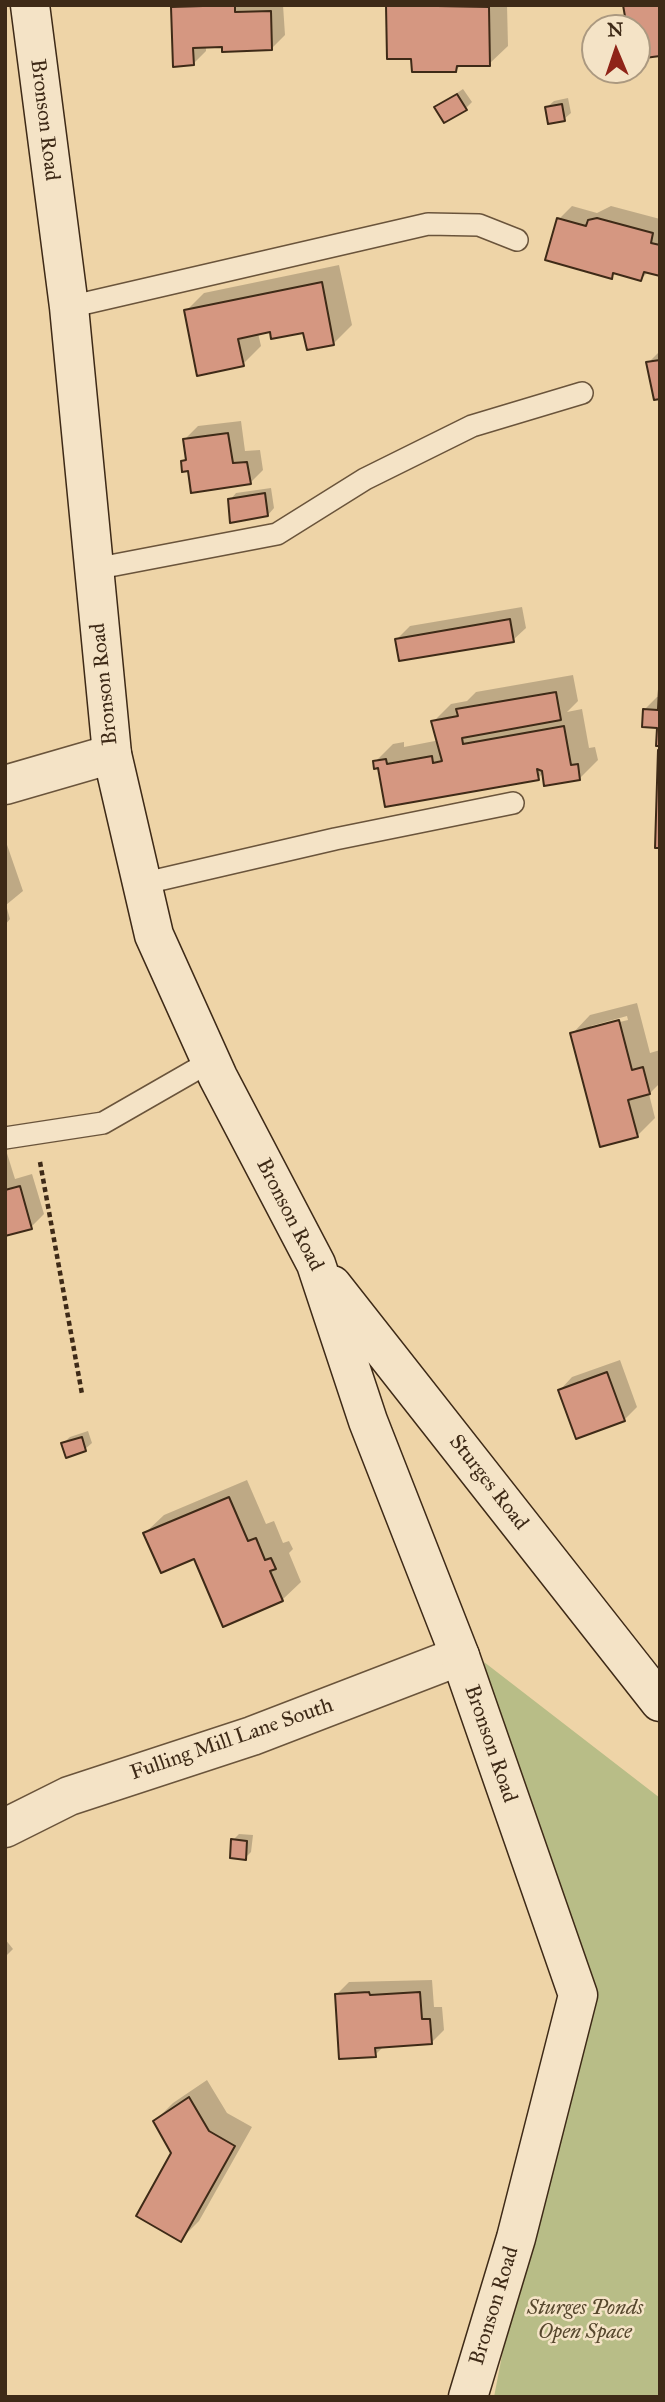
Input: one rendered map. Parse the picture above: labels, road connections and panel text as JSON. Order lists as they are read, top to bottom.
{
  "streets": {
    "main road": ["Bronson Road", "Sturges Road", "Fulling Mill Lane South"]
  },
  "crossings": [
    ["Bronson Road", "Sturges Road"],
    ["Bronson Road", "Fulling Mill Lane South"]
  ],
  "parks": ["Sturges Ponds Open Space"],
  "north": "top"
}
